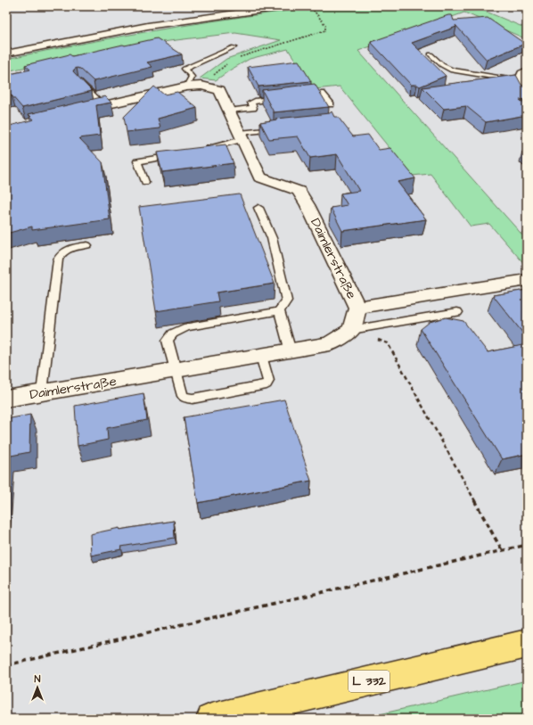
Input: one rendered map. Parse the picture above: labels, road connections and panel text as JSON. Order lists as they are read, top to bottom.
{
  "streets": {
    "main road": ["L 332"],
    "street": ["Daimlerstraße"]
  },
  "north": "top"
}
